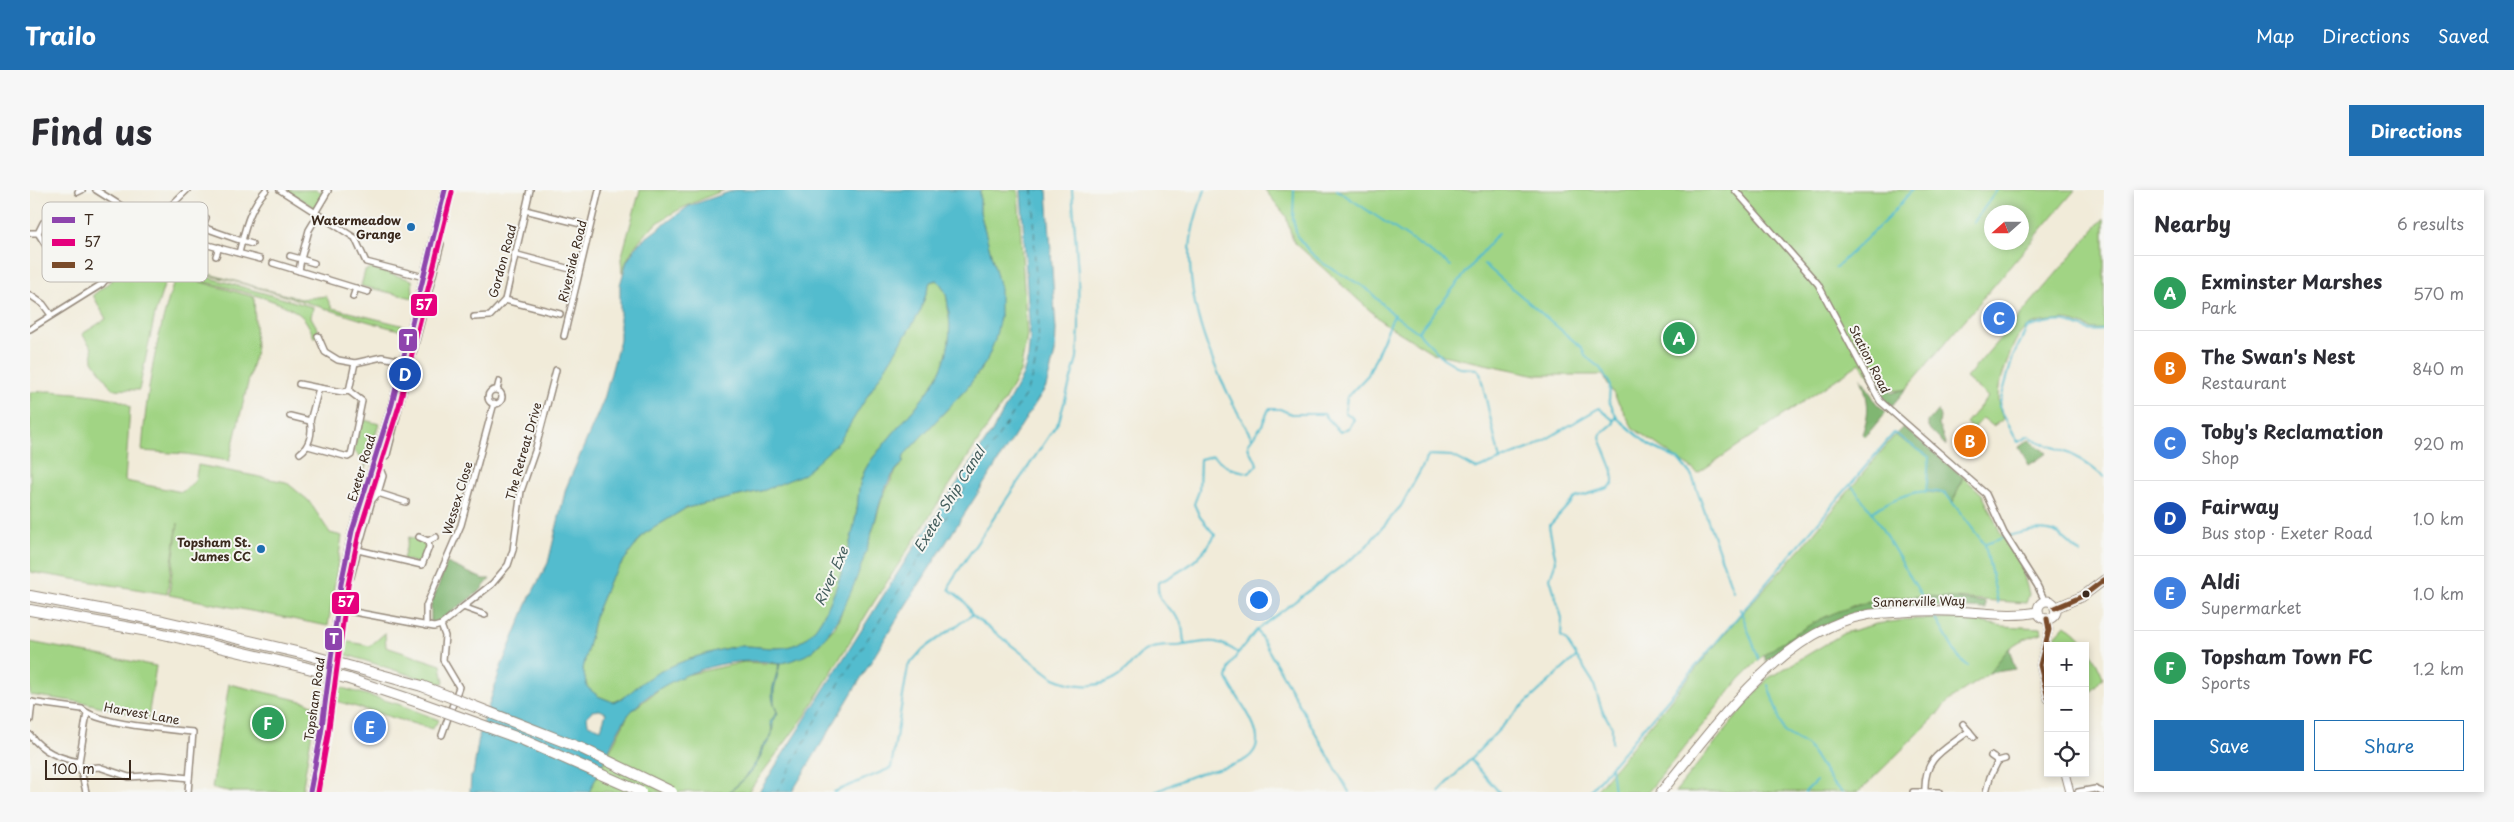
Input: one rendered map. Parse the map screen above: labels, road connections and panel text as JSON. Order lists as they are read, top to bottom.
{
  "streets": {
    "main road": ["Sannerville Way"],
    "street": [
      "Gordon Road",
      "Riverside Road",
      "Station Road",
      "The Retreat Drive",
      "Exeter Road",
      "Wessex Close",
      "Topsham Road",
      "Harvest Lane"
    ]
  },
  "crossings": [
    ["Station Road", "Sannerville Way"],
    ["Exeter Road", "Topsham Road"]
  ],
  "water": ["Exeter Ship Canal", "River Exe"],
  "places": ["Watermeadow Grange", "Topsham St. James CC"],
  "lines": ["transit line T", "transit line 57", "transit line 2"],
  "legend": ["T", "57", "2"],
  "scale_bar": "100 m",
  "north": "left",
  "page": {
    "header": "Trailo",
    "nav": ["Map", "Directions", "Saved"],
    "title": "Find us",
    "buttons": [
      "Directions",
      ["Save", "Share"]
    ],
    "heading": ["Nearby", "6 results"],
    "list": [
      {
        "mark": "A",
        "name": "Exminster Marshes",
        "note": "Park",
        "value": "570 m"
      },
      {
        "mark": "B",
        "name": "The Swan's Nest",
        "note": "Restaurant",
        "value": "840 m"
      },
      {
        "mark": "C",
        "name": "Toby's Reclamation",
        "note": "Shop",
        "value": "920 m"
      },
      {
        "mark": "D",
        "name": "Fairway",
        "note": "Bus stop · Exeter Road",
        "value": "1.0 km"
      },
      {
        "mark": "E",
        "name": "Aldi",
        "note": "Supermarket",
        "value": "1.0 km"
      },
      {
        "mark": "F",
        "name": "Topsham Town FC",
        "note": "Sports",
        "value": "1.2 km"
      }
    ],
    "pins": [
      "C",
      "A",
      "D",
      "B",
      "F",
      "E"
    ],
    "map_buttons": ["+", "−"],
    "scale": "100 m"
  }
}
